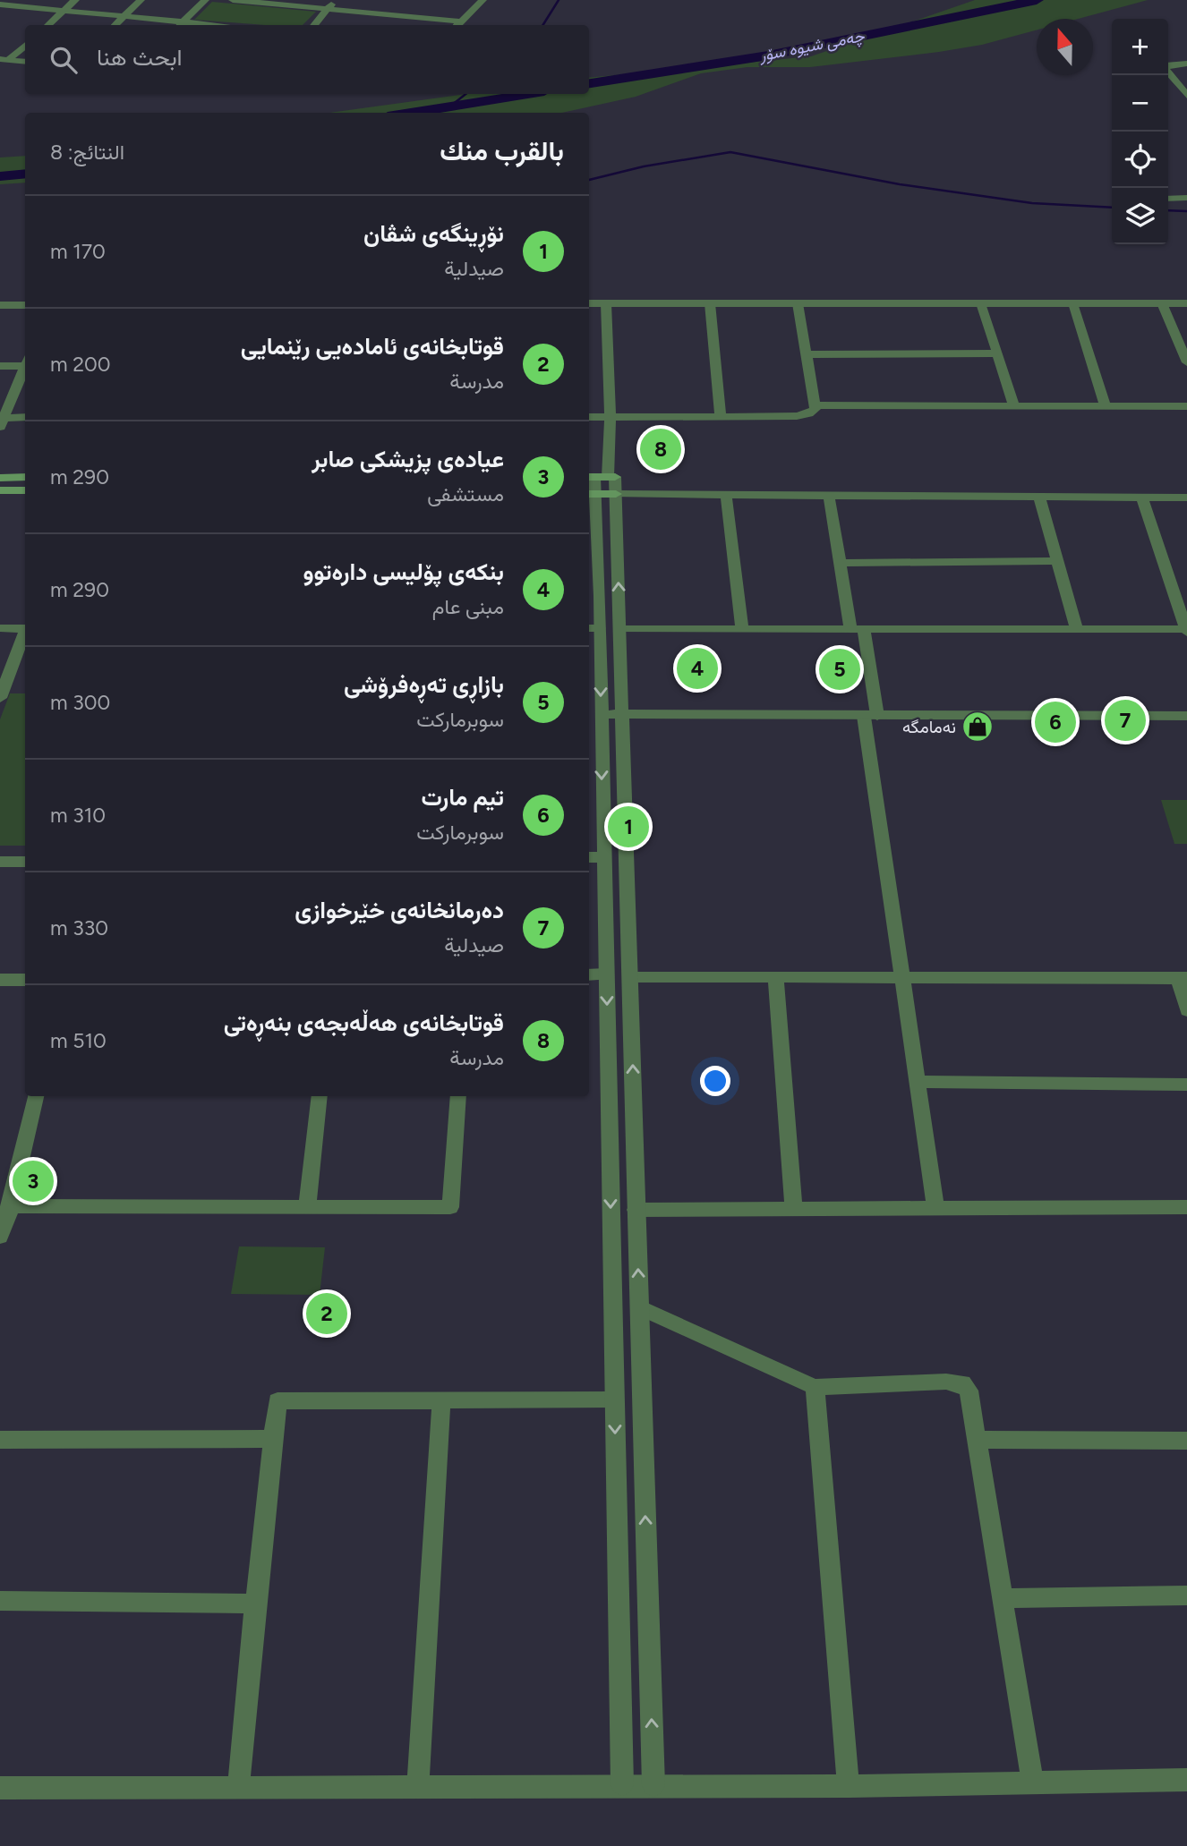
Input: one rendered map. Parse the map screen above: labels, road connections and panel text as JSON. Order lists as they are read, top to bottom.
{
  "water": ["چەمی شیوە سۆر"],
  "places": {
    "shop": ["نەمامگە"]
  },
  "north": "top",
  "page": {
    "map_buttons": ["+", "−"],
    "search": "ابحث هنا",
    "heading": ["بالقرب منك", "النتائج: 8"],
    "list": [
      {
        "mark": "1",
        "name": "نۆڕینگەی شڤان",
        "note": "صيدلية",
        "value": "170 m"
      },
      {
        "mark": "2",
        "name": "قوتابخانەی ئامادەیی رێنمایی",
        "note": "مدرسة",
        "value": "200 m"
      },
      {
        "mark": "3",
        "name": "عیادەی پزیشکی صابر",
        "note": "مستشفى",
        "value": "290 m"
      },
      {
        "mark": "4",
        "name": "بنکەی پۆلیسی دارەتوو",
        "note": "مبنى عام",
        "value": "290 m"
      },
      {
        "mark": "5",
        "name": "بازاڕی تەڕەفرۆشی",
        "note": "سوبرماركت",
        "value": "300 m"
      },
      {
        "mark": "6",
        "name": "تیم مارت",
        "note": "سوبرماركت",
        "value": "310 m"
      },
      {
        "mark": "7",
        "name": "دەرمانخانەی خێرخوازی",
        "note": "صيدلية",
        "value": "330 m"
      },
      {
        "mark": "8",
        "name": "قوتابخانەی هەڵەبجەی بنەڕەتی",
        "note": "مدرسة",
        "value": "510 m"
      }
    ],
    "pins": [
      "8",
      "4",
      "5",
      "7",
      "6",
      "1",
      "3",
      "2"
    ]
  }
}
